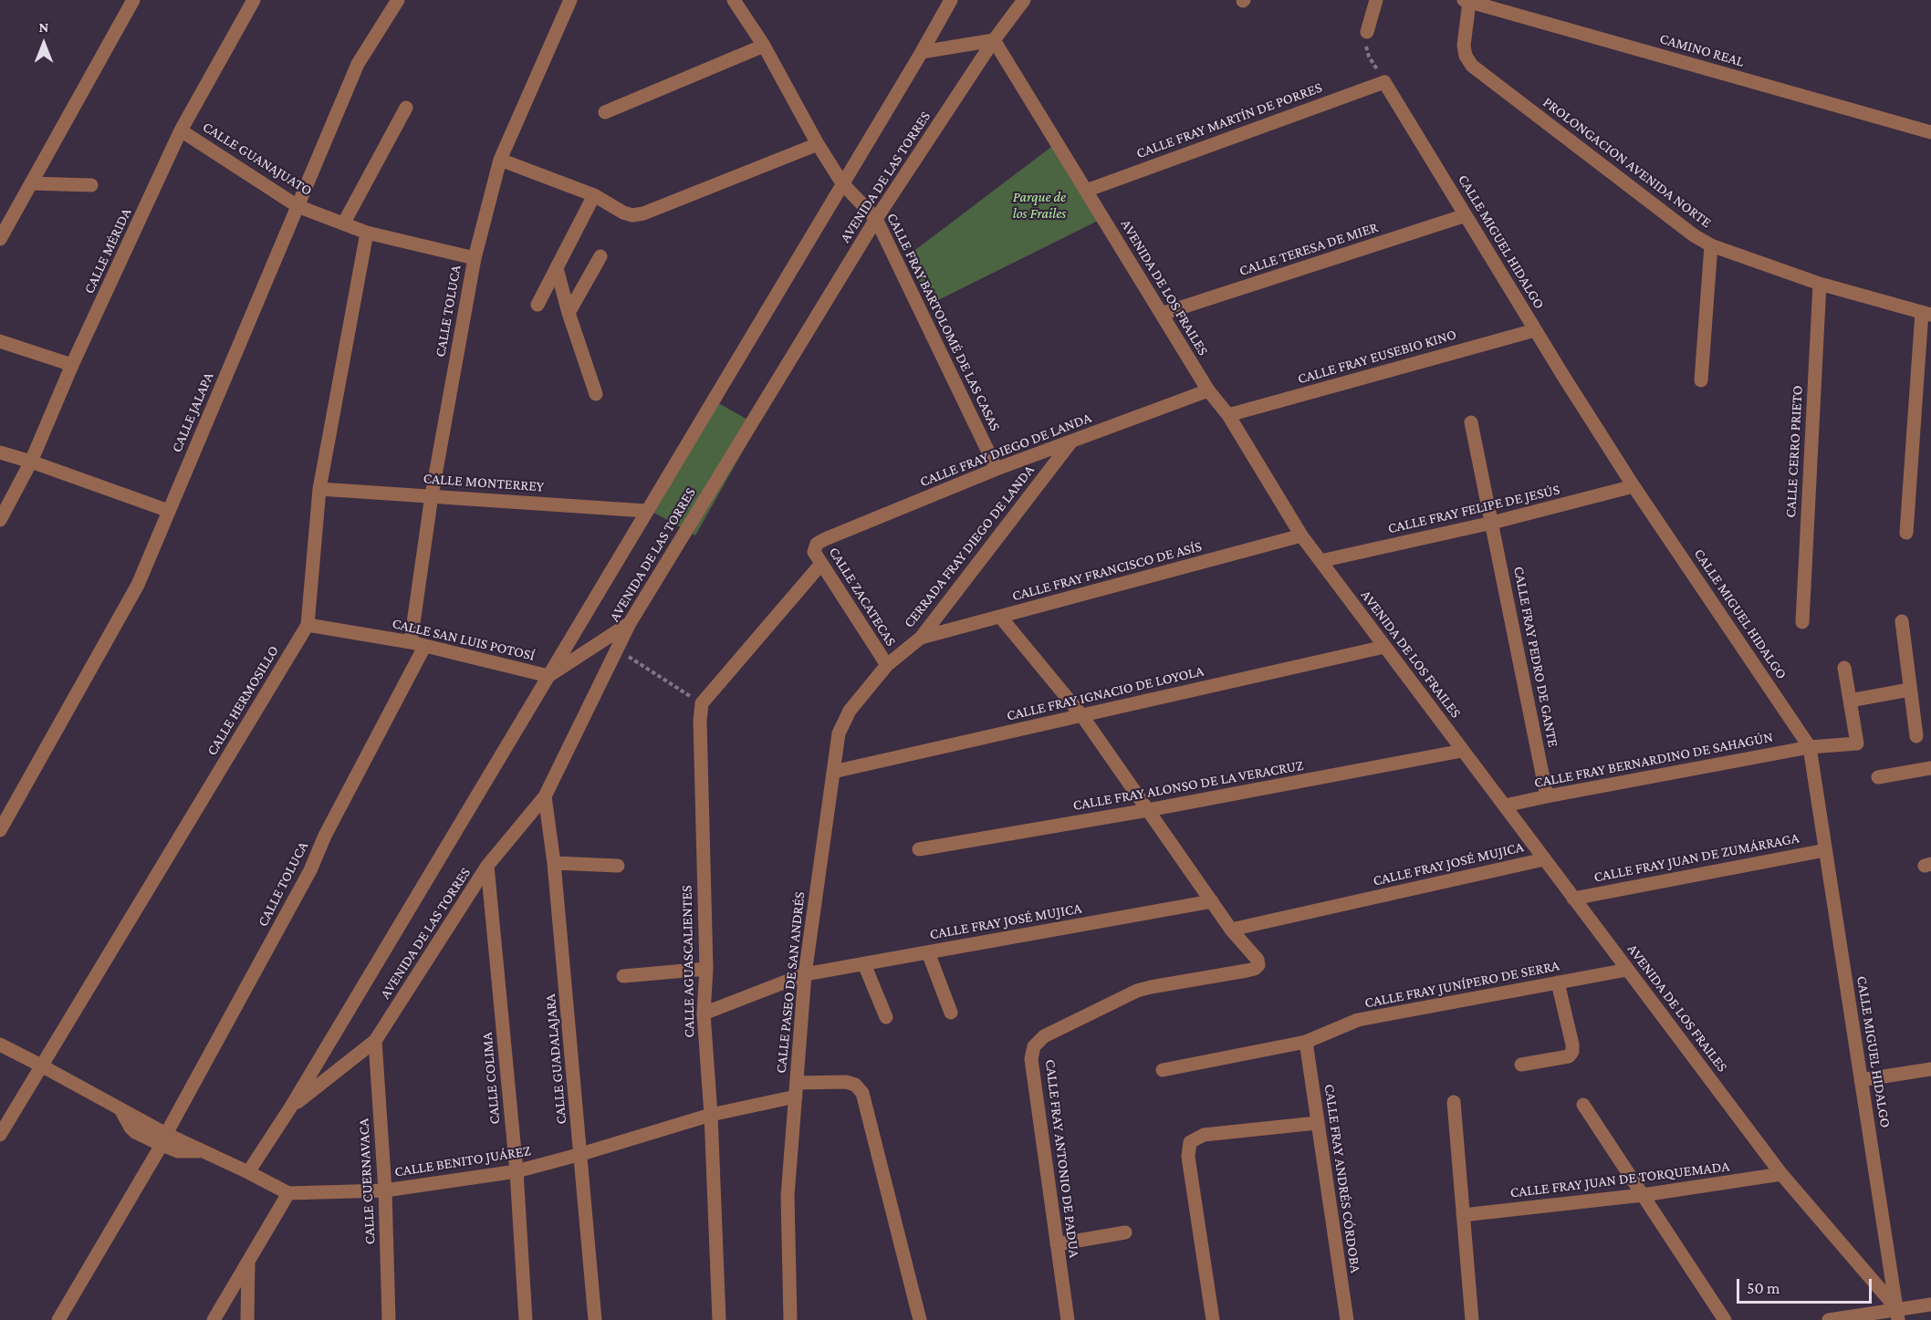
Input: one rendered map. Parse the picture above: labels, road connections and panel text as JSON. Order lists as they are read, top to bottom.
{
  "streets": {
    "street": [
      "CAMINO REAL",
      "CALLE FRAY MARTÍN DE PORRES",
      "CALLE GUANAJUATO",
      "PROLONGACION AVENIDA NORTE",
      "AVENIDA DE LAS TORRES",
      "CALLE MIGUEL HIDALGO",
      "CALLE TERESA DE MIER",
      "CALLE MÉRIDA",
      "AVENIDA DE LOS FRAILES",
      "CALLE TOLUCA",
      "CALLE FRAY BARTOLOMÉ DE LAS CASAS",
      "CALLE FRAY EUSEBIO KINO",
      "CALLE JALAPA",
      "CALLE FRAY DIEGO DE LANDA",
      "CALLE CERRO PRIETO",
      "CALLE MONTERREY",
      "CALLE FRAY FELIPE DE JESÚS",
      "CERRADA FRAY DIEGO DE LANDA",
      "CALLE FRAY FRANCISCO DE ASÍS",
      "CALLE ZACATECAS",
      "CALLE SAN LUIS POTOSÍ",
      "CALLE FRAY PEDRO DE GANTE",
      "CALLE FRAY IGNACIO DE LOYOLA",
      "CALLE HERMOSILLO",
      "CALLE FRAY BERNARDINO DE SAHAGÚN",
      "CALLE FRAY ALONSO DE LA VERACRUZ",
      "CALLE FRAY JUAN DE ZUMÁRRAGA",
      "CALLE FRAY JOSÉ MUJICA",
      "CALLE AGUASCALIENTES",
      "CALLE PASEO DE SAN ANDRÉS",
      "CALLE FRAY JUNÍPERO DE SERRA",
      "CALLE GUADALAJARA",
      "CALLE COLIMA",
      "CALLE FRAY ANTONIO DE PADUA",
      "CALLE BENITO JUÁREZ",
      "CALLE FRAY ANDRÉS CÓRDOBA",
      "CALLE FRAY JUAN DE TORQUEMADA",
      "CALLE CUERNAVACA"
    ]
  },
  "crossings": [
    ["CAMINO REAL", "PROLONGACION AVENIDA NORTE"],
    ["CALLE FRAY MARTÍN DE PORRES", "CALLE MIGUEL HIDALGO"],
    ["CALLE FRAY MARTÍN DE PORRES", "AVENIDA DE LOS FRAILES"],
    ["CALLE GUANAJUATO", "CALLE MÉRIDA"],
    ["CALLE GUANAJUATO", "CALLE TOLUCA"],
    ["CALLE GUANAJUATO", "CALLE JALAPA"],
    ["CALLE GUANAJUATO", "CALLE HERMOSILLO"],
    ["PROLONGACION AVENIDA NORTE", "CALLE CERRO PRIETO"],
    ["AVENIDA DE LAS TORRES", "AVENIDA DE LOS FRAILES"],
    ["AVENIDA DE LAS TORRES", "CALLE FRAY BARTOLOMÉ DE LAS CASAS"],
    ["AVENIDA DE LAS TORRES", "CALLE MONTERREY"],
    ["AVENIDA DE LAS TORRES", "CALLE SAN LUIS POTOSÍ"],
    ["AVENIDA DE LAS TORRES", "CALLE GUADALAJARA"],
    ["AVENIDA DE LAS TORRES", "CALLE COLIMA"],
    ["AVENIDA DE LAS TORRES", "CALLE BENITO JUÁREZ"],
    ["AVENIDA DE LAS TORRES", "CALLE CUERNAVACA"],
    ["CALLE MIGUEL HIDALGO", "CALLE TERESA DE MIER"],
    ["CALLE MIGUEL HIDALGO", "AVENIDA DE LOS FRAILES"],
    ["CALLE MIGUEL HIDALGO", "CALLE FRAY EUSEBIO KINO"],
    ["CALLE MIGUEL HIDALGO", "CALLE FRAY FELIPE DE JESÚS"],
    ["CALLE MIGUEL HIDALGO", "CALLE FRAY BERNARDINO DE SAHAGÚN"],
    ["CALLE MIGUEL HIDALGO", "CALLE FRAY JUAN DE ZUMÁRRAGA"],
    ["CALLE TERESA DE MIER", "AVENIDA DE LOS FRAILES"],
    ["AVENIDA DE LOS FRAILES", "CALLE FRAY EUSEBIO KINO"],
    ["AVENIDA DE LOS FRAILES", "CALLE FRAY DIEGO DE LANDA"],
    ["AVENIDA DE LOS FRAILES", "CALLE FRAY FELIPE DE JESÚS"],
    ["AVENIDA DE LOS FRAILES", "CALLE FRAY FRANCISCO DE ASÍS"],
    ["AVENIDA DE LOS FRAILES", "CALLE FRAY IGNACIO DE LOYOLA"],
    ["AVENIDA DE LOS FRAILES", "CALLE FRAY BERNARDINO DE SAHAGÚN"],
    ["AVENIDA DE LOS FRAILES", "CALLE FRAY ALONSO DE LA VERACRUZ"],
    ["AVENIDA DE LOS FRAILES", "CALLE FRAY JUAN DE ZUMÁRRAGA"],
    ["AVENIDA DE LOS FRAILES", "CALLE FRAY JOSÉ MUJICA"],
    ["AVENIDA DE LOS FRAILES", "CALLE FRAY JUNÍPERO DE SERRA"],
    ["AVENIDA DE LOS FRAILES", "CALLE FRAY JUAN DE TORQUEMADA"],
    ["CALLE TOLUCA", "CALLE MONTERREY"],
    ["CALLE TOLUCA", "CALLE SAN LUIS POTOSÍ"],
    ["CALLE TOLUCA", "CALLE BENITO JUÁREZ"],
    ["CALLE FRAY BARTOLOMÉ DE LAS CASAS", "CALLE FRAY DIEGO DE LANDA"],
    ["CALLE FRAY DIEGO DE LANDA", "CERRADA FRAY DIEGO DE LANDA"],
    ["CALLE FRAY DIEGO DE LANDA", "CALLE ZACATECAS"],
    ["CALLE MONTERREY", "CALLE HERMOSILLO"],
    ["CALLE FRAY FELIPE DE JESÚS", "CALLE FRAY PEDRO DE GANTE"],
    ["CERRADA FRAY DIEGO DE LANDA", "CALLE FRAY FRANCISCO DE ASÍS"],
    ["CERRADA FRAY DIEGO DE LANDA", "CALLE ZACATECAS"],
    ["CERRADA FRAY DIEGO DE LANDA", "CALLE PASEO DE SAN ANDRÉS"],
    ["CALLE ZACATECAS", "CALLE PASEO DE SAN ANDRÉS"],
    ["CALLE SAN LUIS POTOSÍ", "CALLE HERMOSILLO"],
    ["CALLE FRAY PEDRO DE GANTE", "CALLE FRAY BERNARDINO DE SAHAGÚN"],
    ["CALLE FRAY IGNACIO DE LOYOLA", "CALLE PASEO DE SAN ANDRÉS"],
    ["CALLE HERMOSILLO", "CALLE BENITO JUÁREZ"],
    ["CALLE FRAY JOSÉ MUJICA", "CALLE AGUASCALIENTES"],
    ["CALLE FRAY JOSÉ MUJICA", "CALLE PASEO DE SAN ANDRÉS"],
    ["CALLE FRAY JOSÉ MUJICA", "CALLE FRAY ANTONIO DE PADUA"],
    ["CALLE AGUASCALIENTES", "CALLE BENITO JUÁREZ"],
    ["CALLE PASEO DE SAN ANDRÉS", "CALLE BENITO JUÁREZ"],
    ["CALLE FRAY JUNÍPERO DE SERRA", "CALLE FRAY ANDRÉS CÓRDOBA"],
    ["CALLE GUADALAJARA", "CALLE BENITO JUÁREZ"],
    ["CALLE COLIMA", "CALLE BENITO JUÁREZ"],
    ["CALLE BENITO JUÁREZ", "CALLE CUERNAVACA"]
  ],
  "parks": ["Parque de los Frailes"],
  "scale_bar": "50 m",
  "north": "top"
}
